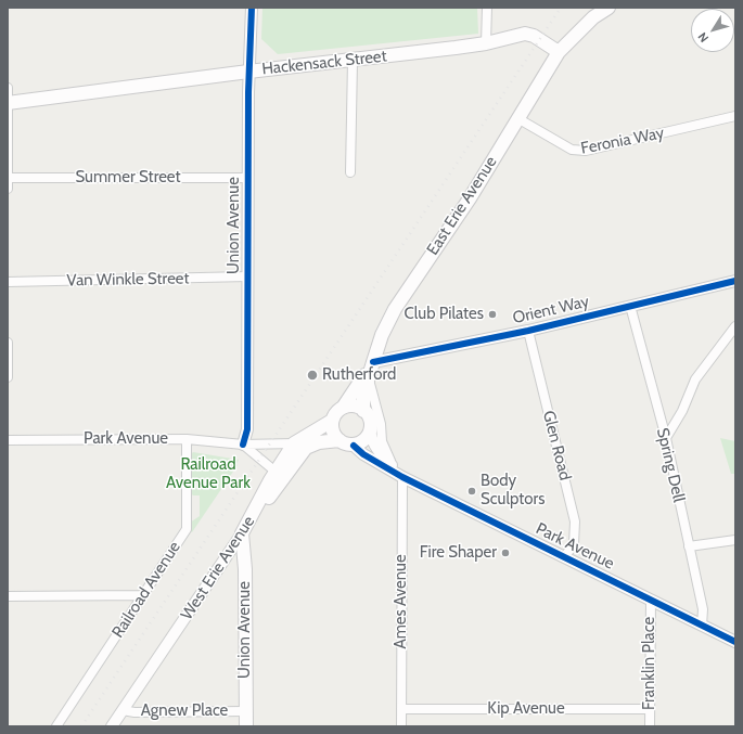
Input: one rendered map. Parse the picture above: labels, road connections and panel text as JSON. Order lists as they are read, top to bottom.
{
  "streets": {
    "main road": [
      "Hackensack Street",
      "East Erie Avenue",
      "Union Avenue",
      "West Erie Avenue"
    ],
    "street": [
      "Feronia Way",
      "Summer Street",
      "Van Winkle Street",
      "Orient Way",
      "Park Avenue",
      "Glen Road",
      "Spring Dell",
      "Railroad Avenue",
      "Ames Avenue",
      "Franklin Place",
      "Kip Avenue",
      "Agnew Place"
    ]
  },
  "crossings": [
    ["Hackensack Street", "East Erie Avenue"],
    ["Hackensack Street", "Union Avenue"],
    ["Feronia Way", "East Erie Avenue"],
    ["Summer Street", "Union Avenue"],
    ["East Erie Avenue", "Orient Way"],
    ["East Erie Avenue", "Park Avenue"],
    ["East Erie Avenue", "West Erie Avenue"],
    ["Union Avenue", "Van Winkle Street"],
    ["Union Avenue", "Park Avenue"],
    ["Union Avenue", "West Erie Avenue"],
    ["Union Avenue", "Agnew Place"],
    ["Orient Way", "Glen Road"],
    ["Orient Way", "Spring Dell"],
    ["Park Avenue", "Glen Road"],
    ["Park Avenue", "Spring Dell"],
    ["Park Avenue", "West Erie Avenue"],
    ["Park Avenue", "Railroad Avenue"],
    ["Park Avenue", "Ames Avenue"],
    ["Park Avenue", "Franklin Place"],
    ["West Erie Avenue", "Agnew Place"],
    ["Ames Avenue", "Kip Avenue"],
    ["Franklin Place", "Kip Avenue"]
  ],
  "parks": ["Railroad Avenue Park"],
  "places": [
    "Club Pilates",
    "Rutherford",
    "Body Sculptors",
    "Fire Shaper"
  ],
  "north": "bottom left"
}
